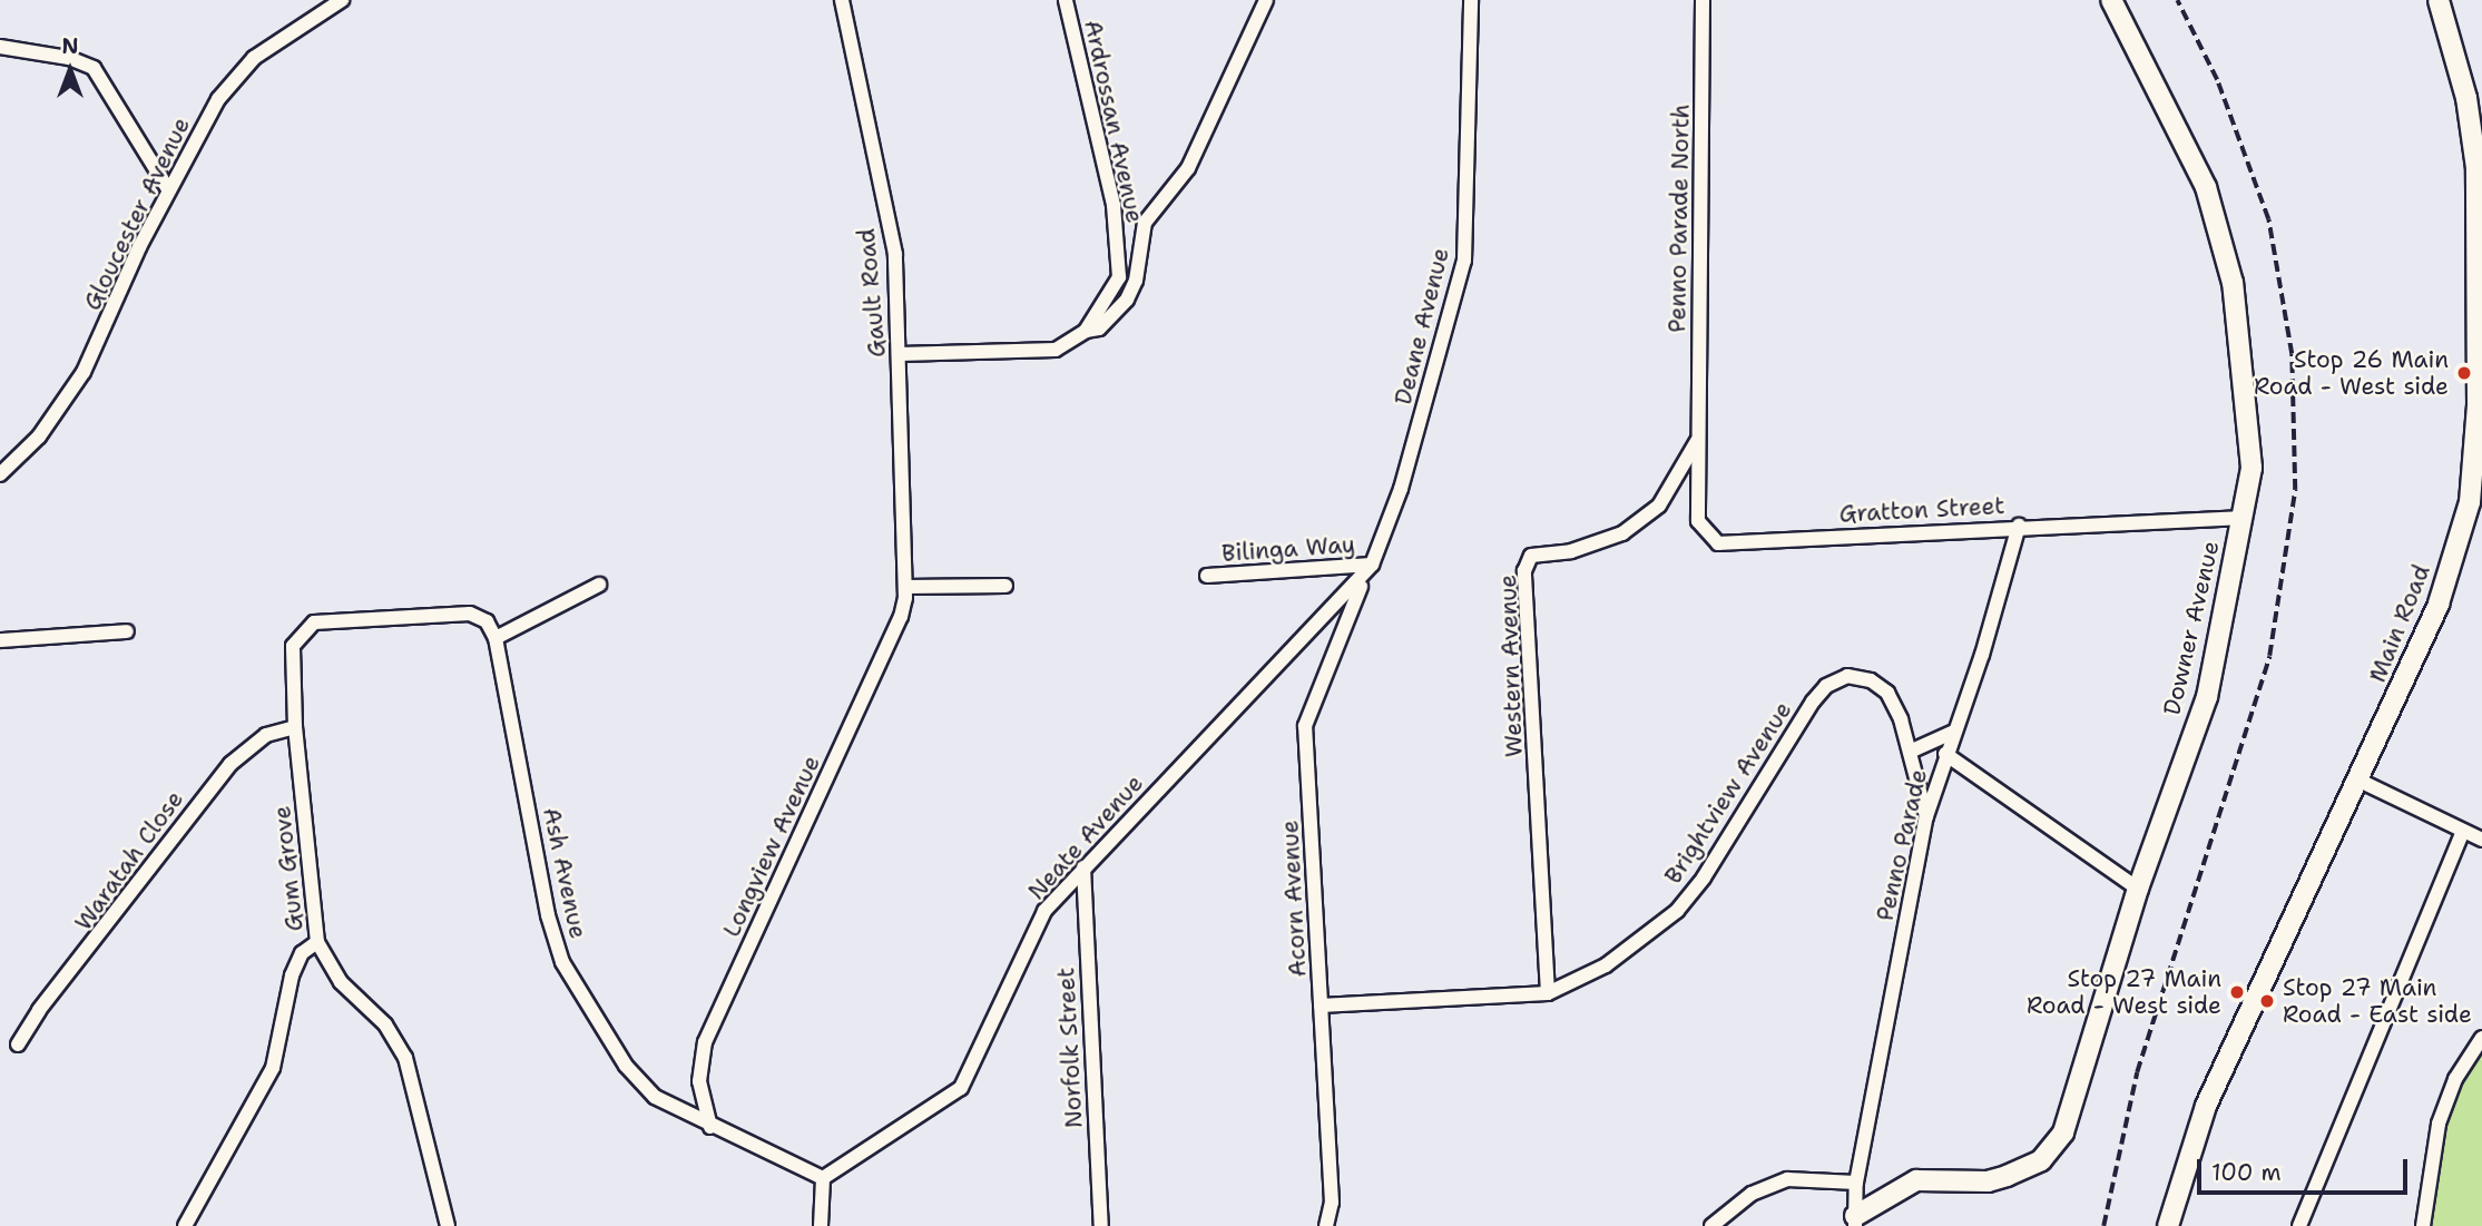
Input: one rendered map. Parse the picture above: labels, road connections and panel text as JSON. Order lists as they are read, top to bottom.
{
  "streets": {
    "street": [
      "Ardrossan Avenue",
      "Gloucester Avenue",
      "Penno Parade North",
      "Gault Road",
      "Deane Avenue",
      "Gratton Street",
      "Bilinga Way",
      "Main Road",
      "Downer Avenue",
      "Western Avenue",
      "Brightview Avenue",
      "Neate Avenue",
      "Penno Parade",
      "Longview Avenue",
      "Waratah Close",
      "Gum Grove",
      "Ash Avenue",
      "Acorn Avenue",
      "Norfolk Street"
    ]
  },
  "crossings": [
    ["Ardrossan Avenue", "Gault Road"],
    ["Penno Parade North", "Gratton Street"],
    ["Penno Parade North", "Western Avenue"],
    ["Gault Road", "Longview Avenue"],
    ["Deane Avenue", "Bilinga Way"],
    ["Deane Avenue", "Neate Avenue"],
    ["Gratton Street", "Downer Avenue"],
    ["Gratton Street", "Western Avenue"],
    ["Gratton Street", "Penno Parade"],
    ["Bilinga Way", "Neate Avenue"],
    ["Downer Avenue", "Penno Parade"],
    ["Western Avenue", "Brightview Avenue"],
    ["Brightview Avenue", "Penno Parade"],
    ["Brightview Avenue", "Acorn Avenue"],
    ["Neate Avenue", "Ash Avenue"],
    ["Neate Avenue", "Acorn Avenue"],
    ["Neate Avenue", "Norfolk Street"],
    ["Longview Avenue", "Ash Avenue"],
    ["Waratah Close", "Gum Grove"],
    ["Gum Grove", "Ash Avenue"]
  ],
  "places": ["Stop 26 Main Road - West side", "Stop 27 Main Road - West side", "Stop 27 Main Road - East side"],
  "scale_bar": "100 m",
  "north": "top"
}
